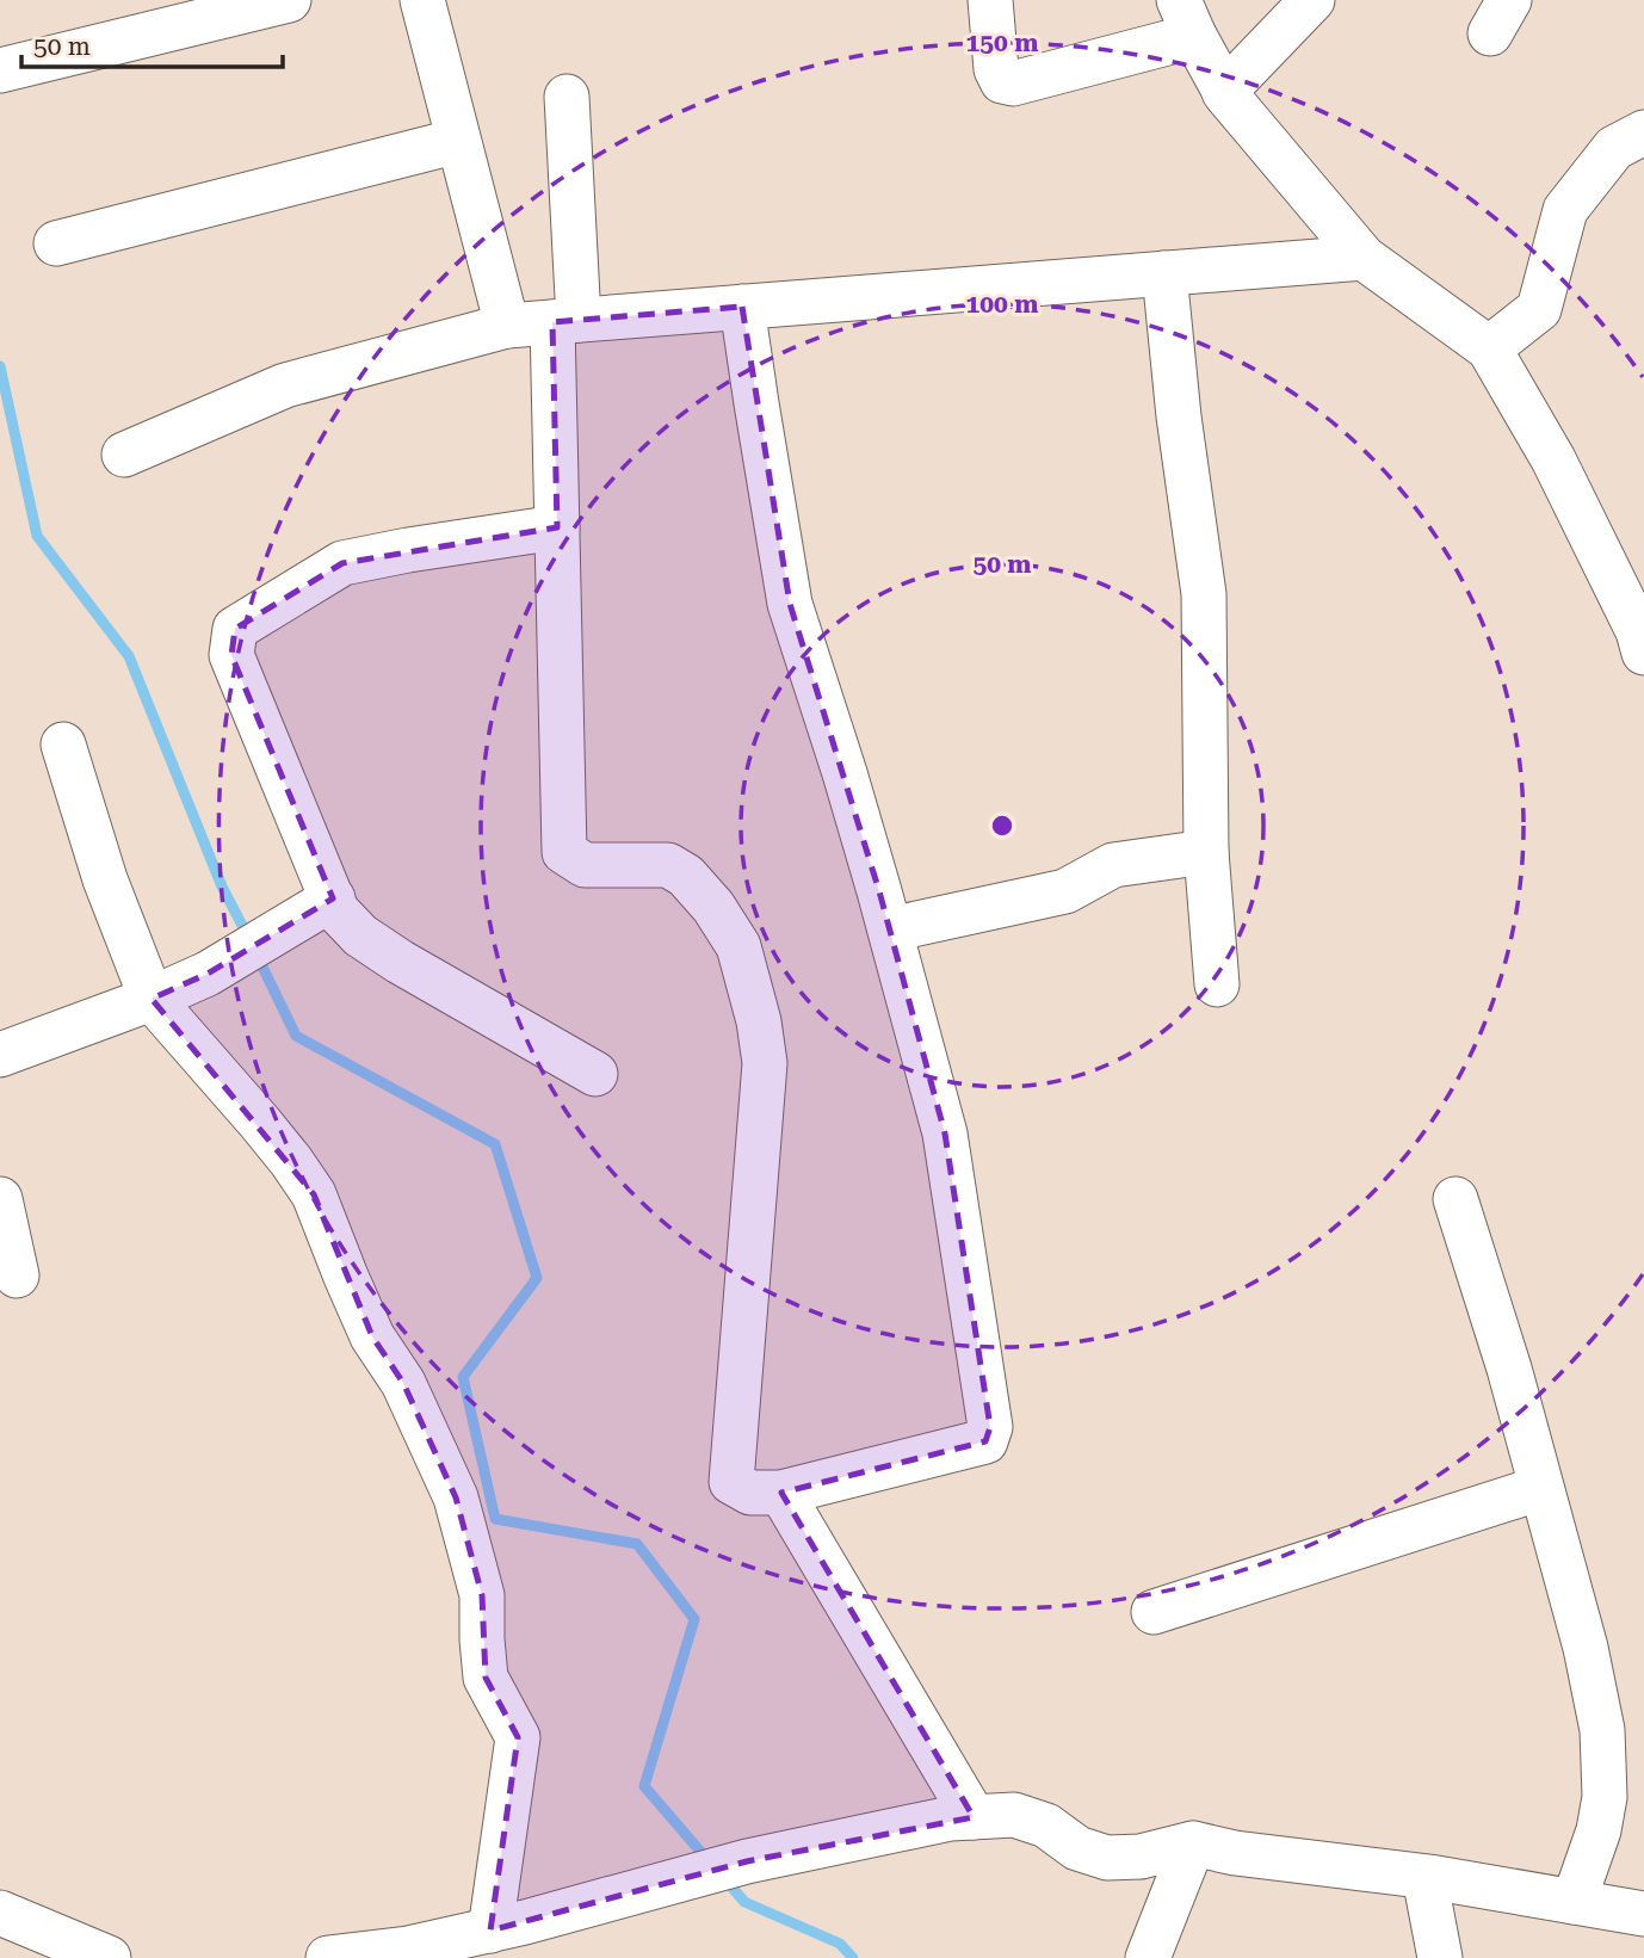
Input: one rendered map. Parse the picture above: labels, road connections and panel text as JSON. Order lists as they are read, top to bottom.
{
  "scale_bar": "50 m",
  "rings": ["150 m", "100 m", "50 m"]
}
